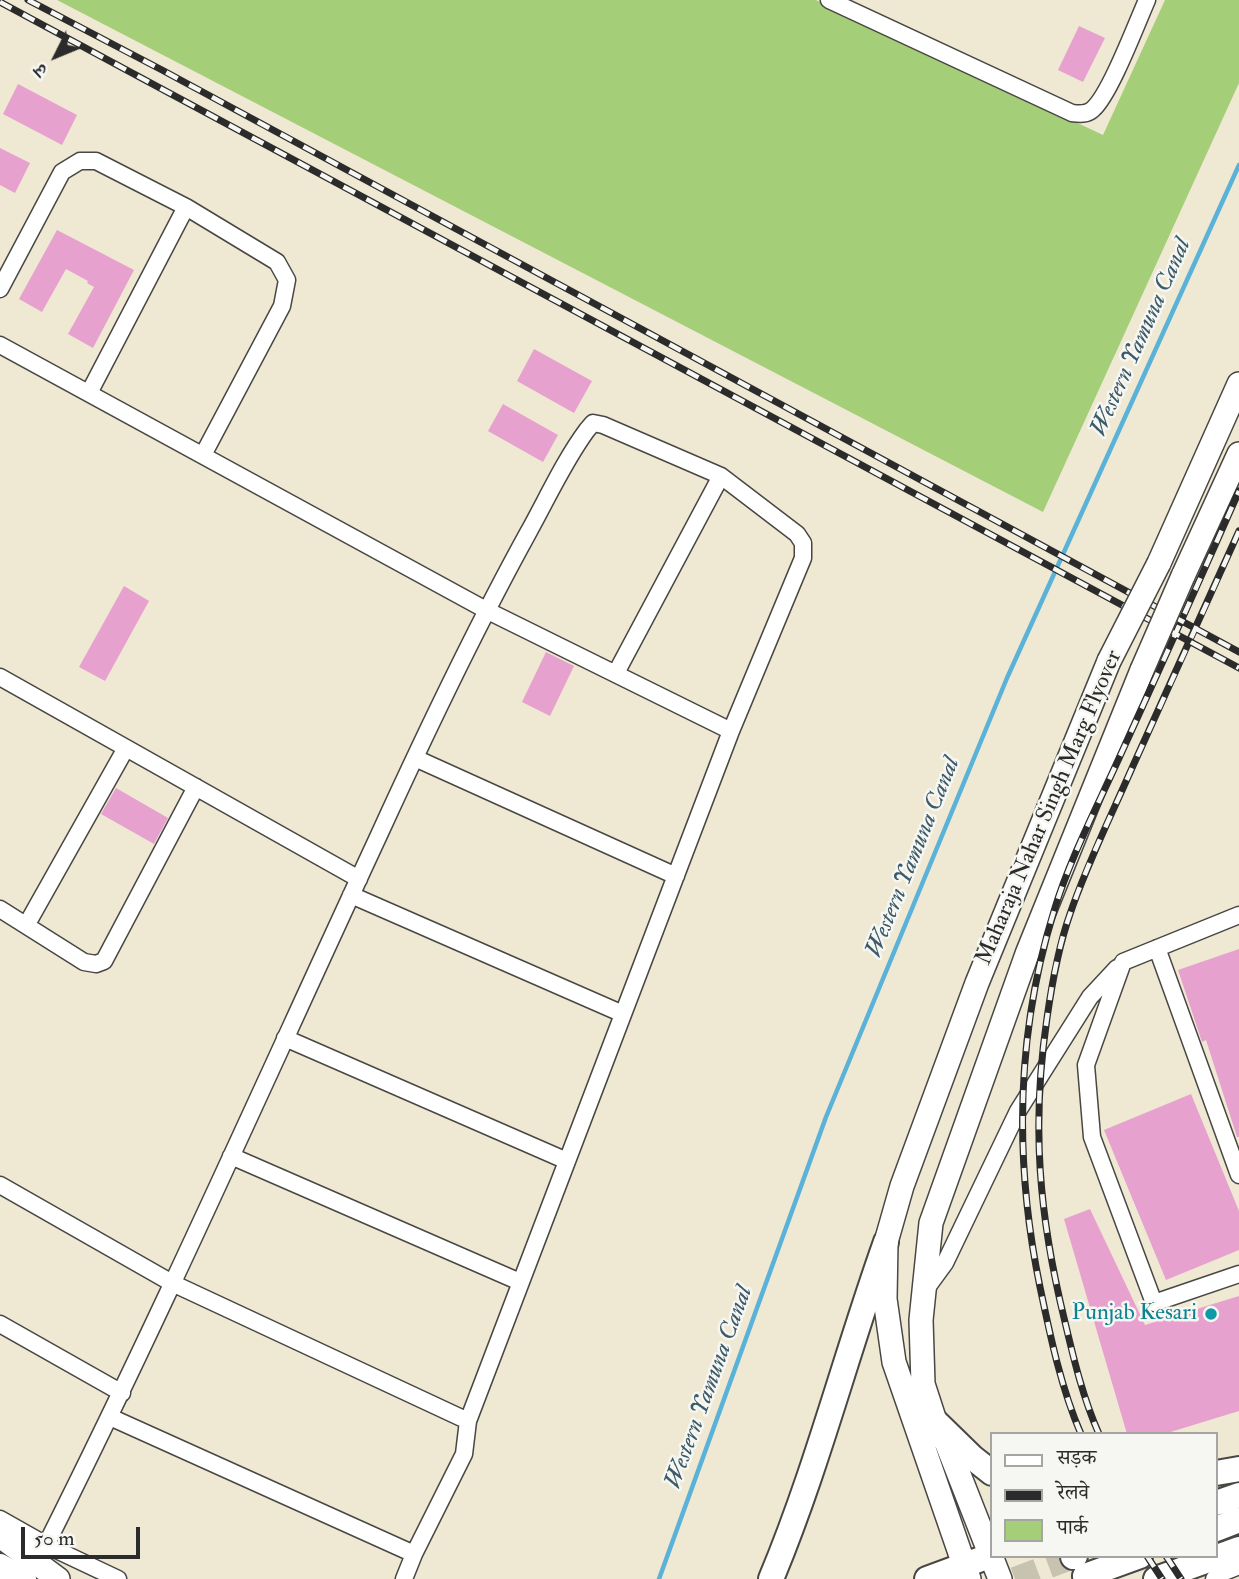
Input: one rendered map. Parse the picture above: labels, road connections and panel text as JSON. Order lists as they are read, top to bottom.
{
  "streets": {
    "main road": ["Maharaja Nahar Singh Marg Flyover"]
  },
  "water": ["Western Yamuna Canal"],
  "places": ["Punjab Kesari"],
  "legend": ["सड़क", "रेलवे", "पार्क"],
  "scale_bar": "50 m",
  "north": "bottom left"
}
